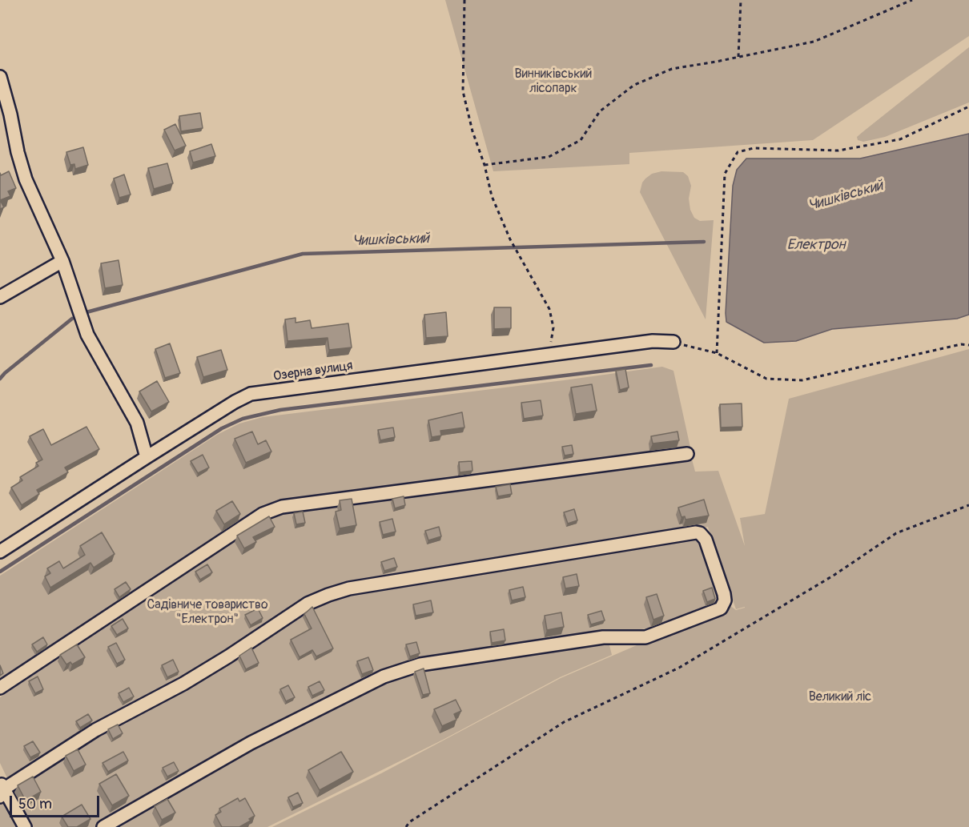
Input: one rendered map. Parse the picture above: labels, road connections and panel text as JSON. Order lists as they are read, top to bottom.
{
  "streets": {
    "street": ["Озерна вулиця"]
  },
  "water": ["Чишківський", "Електрон"],
  "parks": ["Винниківський лісопарк", "Садівниче товариство \"Електрон\"", "Великий ліс"],
  "scale_bar": "50 m"
}
